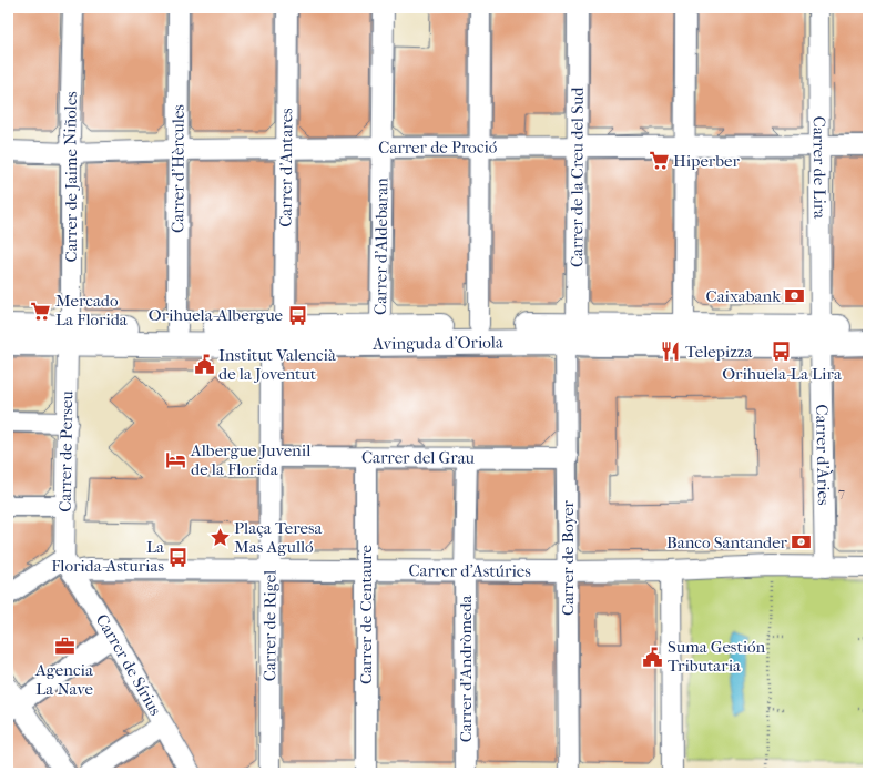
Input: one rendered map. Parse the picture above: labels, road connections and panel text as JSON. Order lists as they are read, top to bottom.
{
  "streets": {
    "main road": ["Avinguda d'Oriola"],
    "street": [
      "Carrer de Proció",
      "Carrer d'Antares",
      "Carrer de Lira",
      "Carrer d'Hèrcules",
      "Carrer de Jaime Niñoles",
      "Carrer de la Creu del Sud",
      "Carrer d'Aldebaran",
      "Carrer de Perseu",
      "Carrer d'Àries",
      "Carrer del Grau",
      "Carrer de Boyer",
      "Carrer d'Astúries",
      "Carrer de Centaure",
      "Carrer de Rigel",
      "Carrer de Sírius",
      "Carrer d'Andròmeda"
    ]
  },
  "crossings": [
    ["Carrer de Proció", "Carrer d'Antares"],
    ["Carrer de Proció", "Carrer de Lira"],
    ["Carrer de Proció", "Carrer d'Hèrcules"],
    ["Carrer de Proció", "Carrer de Jaime Niñoles"],
    ["Carrer de Proció", "Carrer de la Creu del Sud"],
    ["Carrer de Proció", "Carrer d'Aldebaran"],
    ["Carrer d'Antares", "Avinguda d'Oriola"],
    ["Carrer d'Antares", "Carrer de Rigel"],
    ["Carrer de Lira", "Avinguda d'Oriola"],
    ["Carrer de Lira", "Carrer d'Àries"],
    ["Carrer d'Hèrcules", "Avinguda d'Oriola"],
    ["Carrer de Jaime Niñoles", "Avinguda d'Oriola"],
    ["Carrer de Jaime Niñoles", "Carrer de Perseu"],
    ["Carrer de la Creu del Sud", "Avinguda d'Oriola"],
    ["Carrer de la Creu del Sud", "Carrer de Boyer"],
    ["Carrer d'Aldebaran", "Avinguda d'Oriola"],
    ["Avinguda d'Oriola", "Carrer de Perseu"],
    ["Avinguda d'Oriola", "Carrer d'Àries"],
    ["Avinguda d'Oriola", "Carrer de Boyer"],
    ["Avinguda d'Oriola", "Carrer de Rigel"],
    ["Carrer de Perseu", "Carrer d'Astúries"],
    ["Carrer de Perseu", "Carrer de Sírius"],
    ["Carrer d'Àries", "Carrer d'Astúries"],
    ["Carrer del Grau", "Carrer de Boyer"],
    ["Carrer del Grau", "Carrer de Centaure"],
    ["Carrer del Grau", "Carrer de Rigel"],
    ["Carrer del Grau", "Carrer d'Andròmeda"],
    ["Carrer de Boyer", "Carrer d'Astúries"],
    ["Carrer d'Astúries", "Carrer de Centaure"],
    ["Carrer d'Astúries", "Carrer de Rigel"],
    ["Carrer d'Astúries", "Carrer de Sírius"],
    ["Carrer d'Astúries", "Carrer d'Andròmeda"]
  ],
  "places": {
    "supermarket": ["Hiperber", "Mercado La Florida"],
    "bank": ["Caixabank", "Banco Santander"],
    "bus stop": ["Orihuela-Albergue", "Orihuela-La Lira", "La Florida-Asturias"],
    "restaurant": ["Telepizza"],
    "public building": ["Institut Valencià de la Joventut", "Suma Gestión Tributaria"],
    "hotel": ["Albergue Juvenil de la Florida"],
    "place": ["Plaça Teresa Mas Agulló"],
    "office": ["Agencia La Nave"]
  },
  "house_numbers": ["7"]
}
